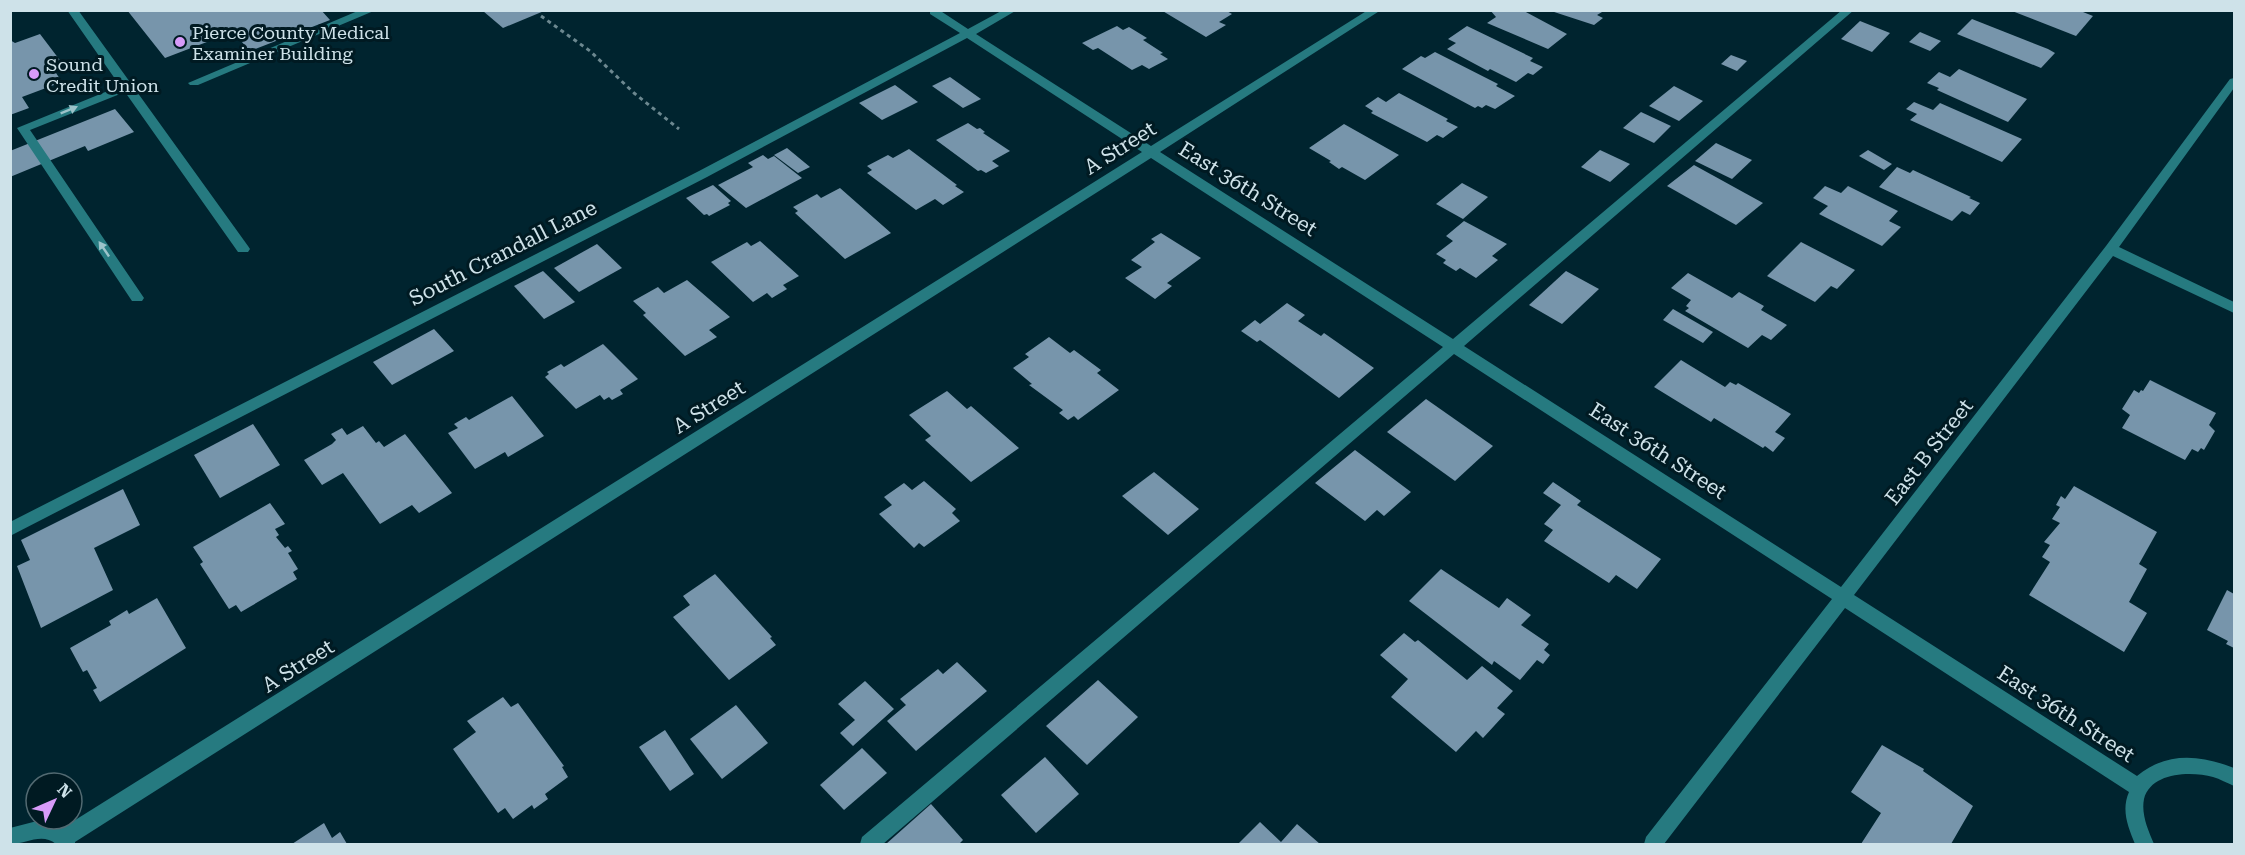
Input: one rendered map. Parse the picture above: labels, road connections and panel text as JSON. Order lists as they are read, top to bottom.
{
  "streets": {
    "street": [
      "A Street",
      "East 36th Street",
      "South Crandall Lane",
      "East B Street"
    ]
  },
  "crossings": [
    ["A Street", "East 36th Street"],
    ["East 36th Street", "South Crandall Lane"],
    ["East 36th Street", "East B Street"]
  ],
  "places": ["Pierce County Medical Examiner Building", "Sound Credit Union"],
  "north": "top right"
}
